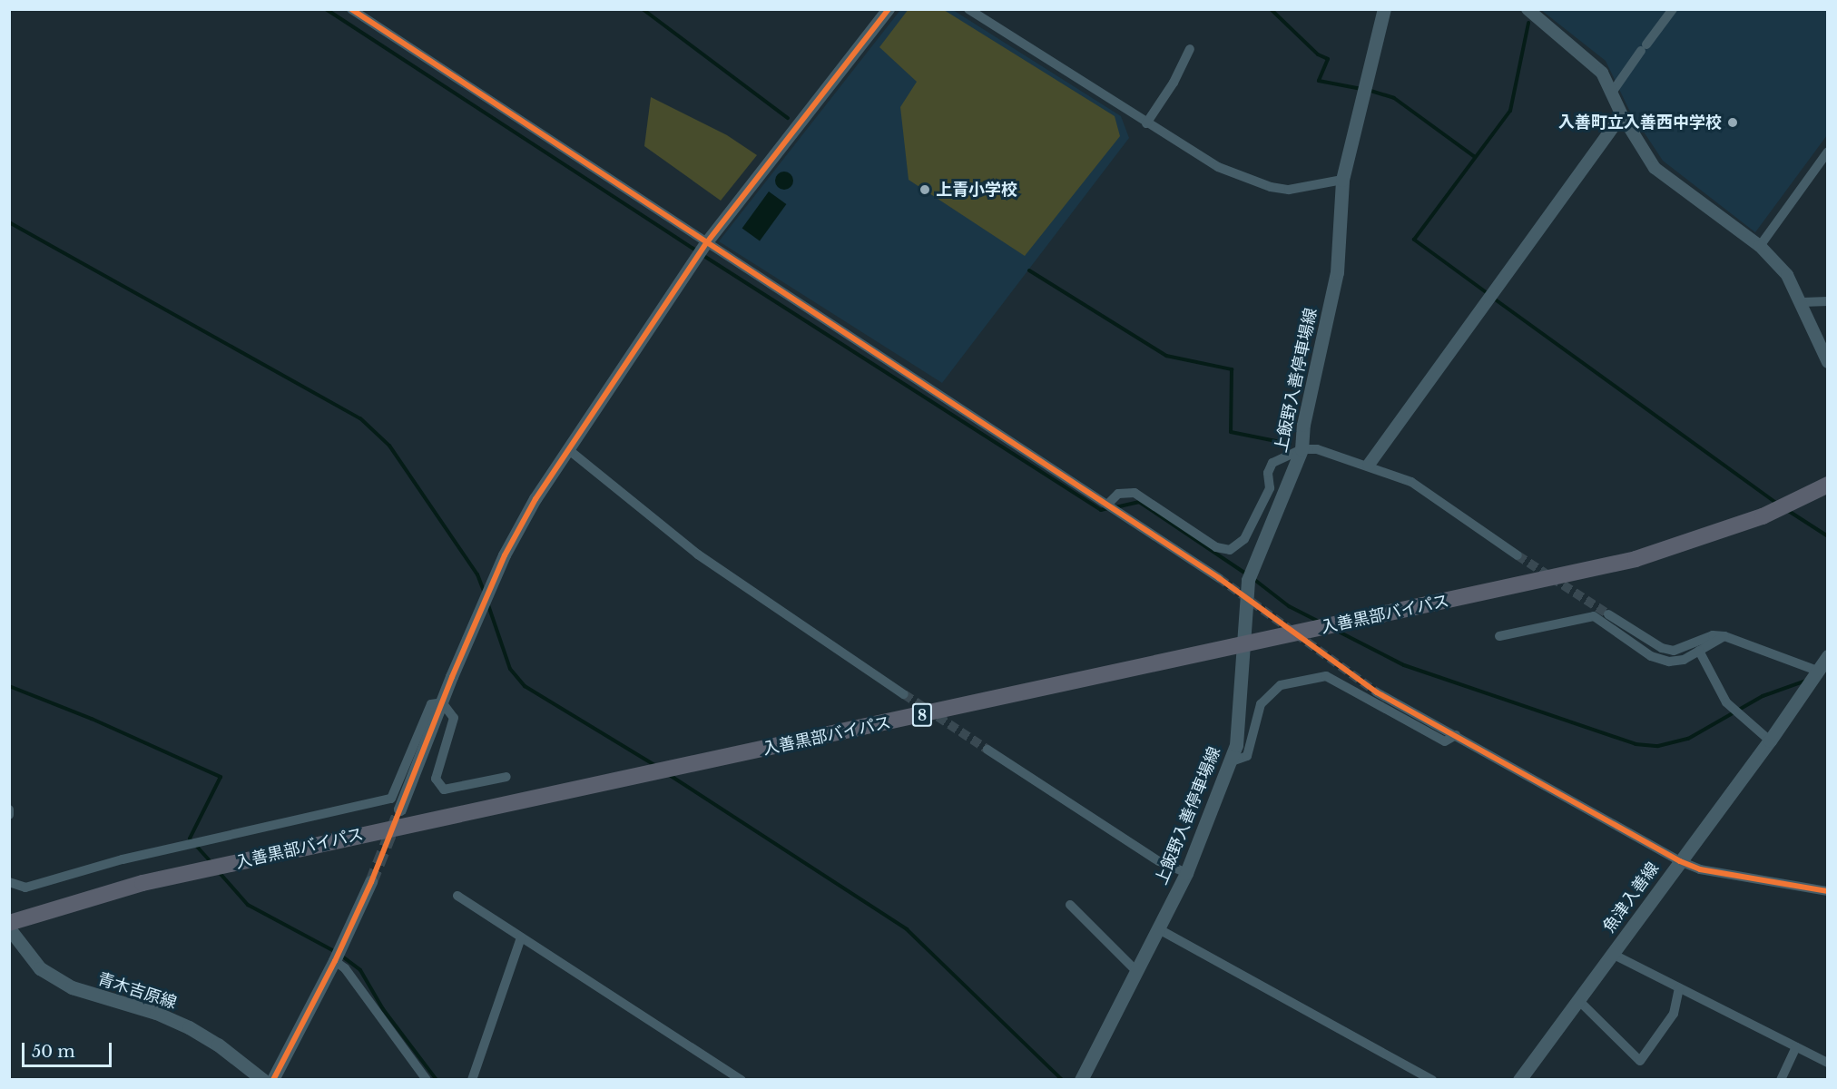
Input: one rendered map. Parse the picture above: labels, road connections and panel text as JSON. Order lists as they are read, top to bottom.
{
  "streets": {
    "highway": ["入善黒部バイパス", "8"],
    "main road": ["上飯野入善停車場線", "魚津入善線", "青木吉原線"]
  },
  "crossings": [
    ["上飯野入善停車場線", "入善黒部バイパス"]
  ],
  "places": ["入善町立入善西中学校", "上青小学校"],
  "scale_bar": "50 m"
}
